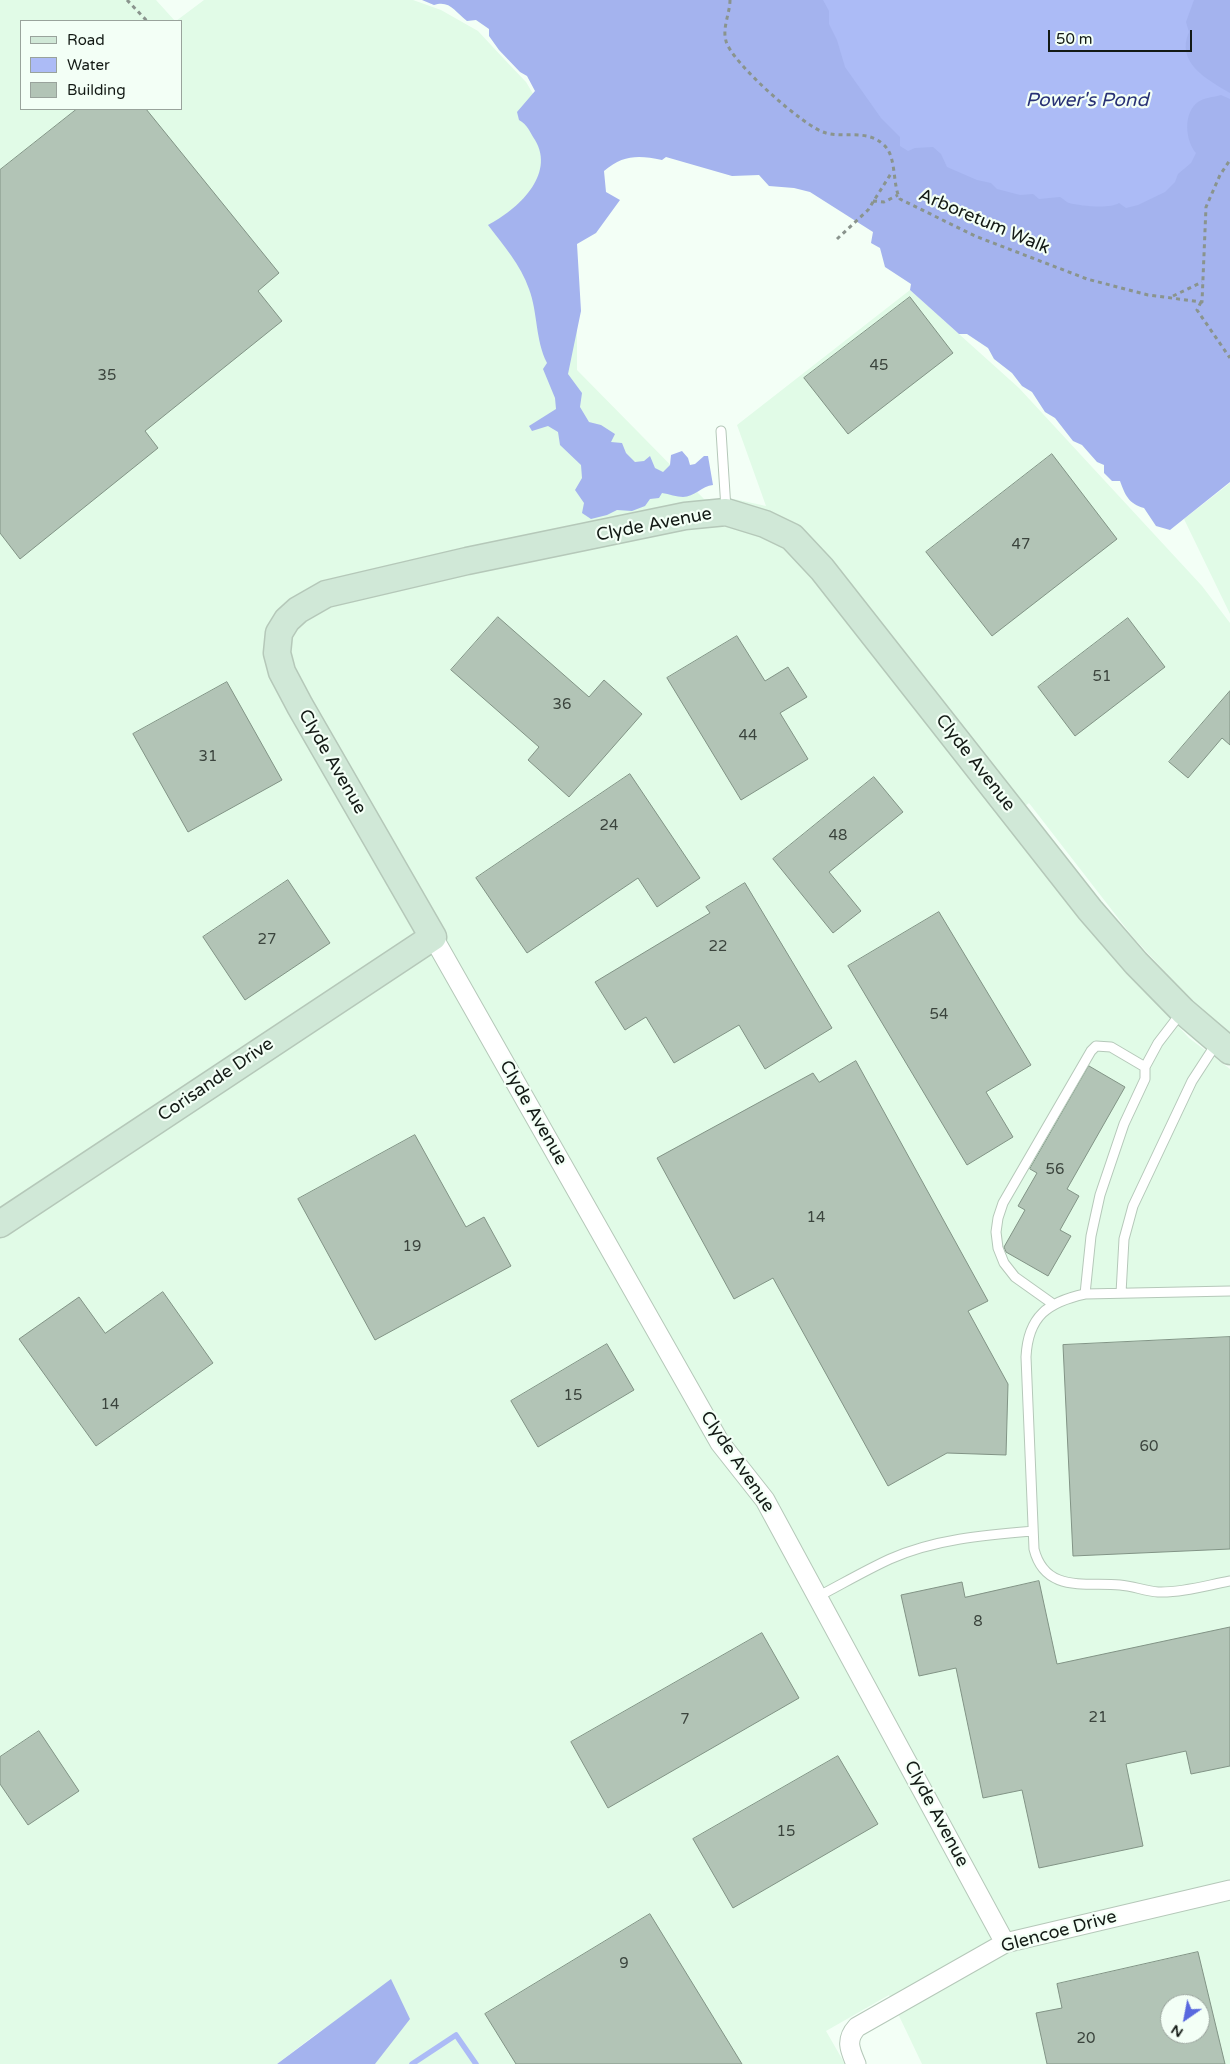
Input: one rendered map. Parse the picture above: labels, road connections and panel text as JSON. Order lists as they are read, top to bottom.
{
  "streets": {
    "street": ["Clyde Avenue", "Corisande Drive", "Glencoe Drive"],
    "path": ["Arboretum Walk"]
  },
  "crossings": [
    ["Clyde Avenue", "Corisande Drive"],
    ["Clyde Avenue", "Glencoe Drive"]
  ],
  "water": ["Power's Pond"],
  "house_numbers": [
    "45",
    "35",
    "47",
    "51",
    "36",
    "44",
    "31",
    "24",
    "48",
    "27",
    "22",
    "54",
    "56",
    "14",
    "19",
    "15",
    "14",
    "60",
    "8",
    "21",
    "7",
    "15",
    "9",
    "20"
  ],
  "legend": ["Road", "Water", "Building"],
  "scale_bar": "50 m",
  "north": "bottom left"
}
